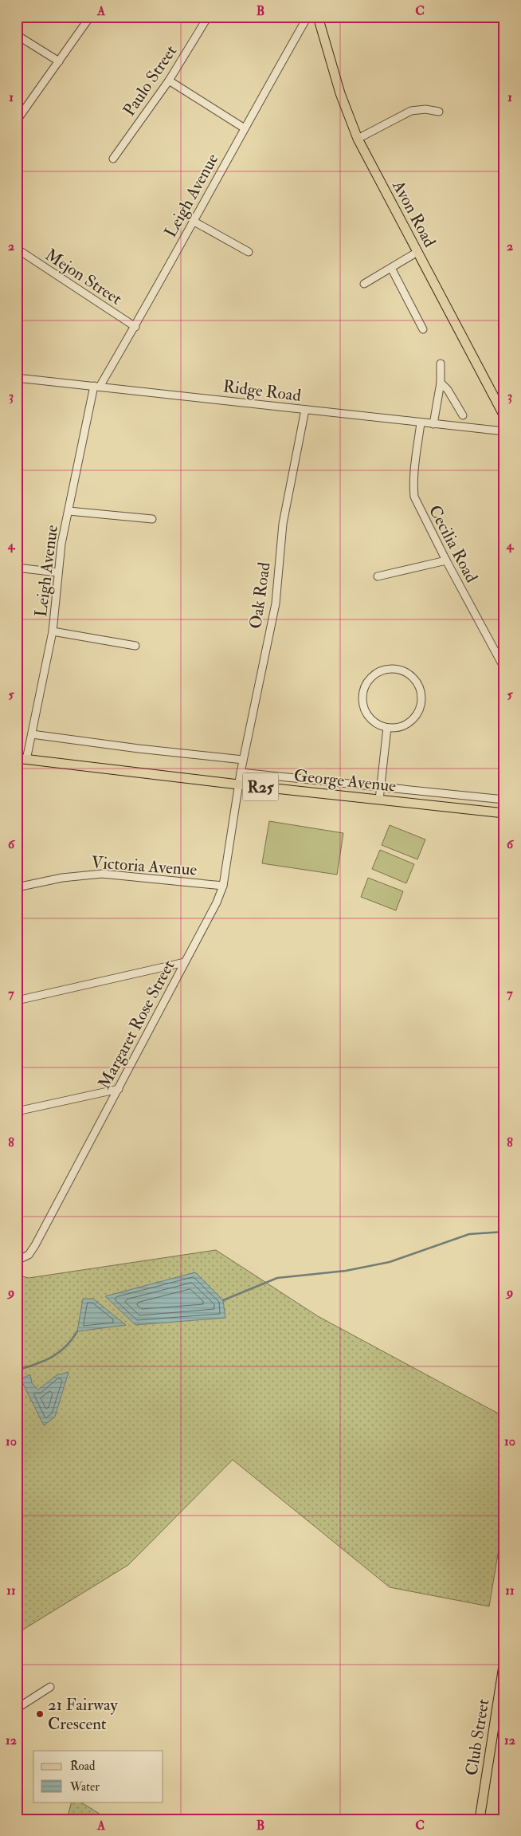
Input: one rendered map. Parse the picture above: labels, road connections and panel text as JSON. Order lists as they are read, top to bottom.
{
  "streets": {
    "main road": [
      "Avon Road",
      "George Avenue",
      "R25",
      "Club Street"
    ],
    "street": [
      "Paulo Street",
      "Leigh Avenue",
      "Mejon Street",
      "Ridge Road",
      "Cecilia Road",
      "Oak Road",
      "Victoria Avenue",
      "Margaret Rose Street"
    ]
  },
  "crossings": [
    ["Leigh Avenue", "Mejon Street"],
    ["Leigh Avenue", "Ridge Road"],
    ["Leigh Avenue", "George Avenue"],
    ["Ridge Road", "Cecilia Road"],
    ["Ridge Road", "Oak Road"],
    ["Oak Road", "George Avenue"],
    ["Oak Road", "Margaret Rose Street"],
    ["George Avenue", "Margaret Rose Street"],
    ["Victoria Avenue", "Margaret Rose Street"]
  ],
  "places": ["21 Fairway Crescent"],
  "legend": ["Road", "Water"],
  "grid": {
    "columns": ["A", "B", "C"],
    "rows": [
      "1",
      "2",
      "3",
      "4",
      "5",
      "6",
      "7",
      "8",
      "9",
      "10",
      "11",
      "12"
    ]
  }
}
